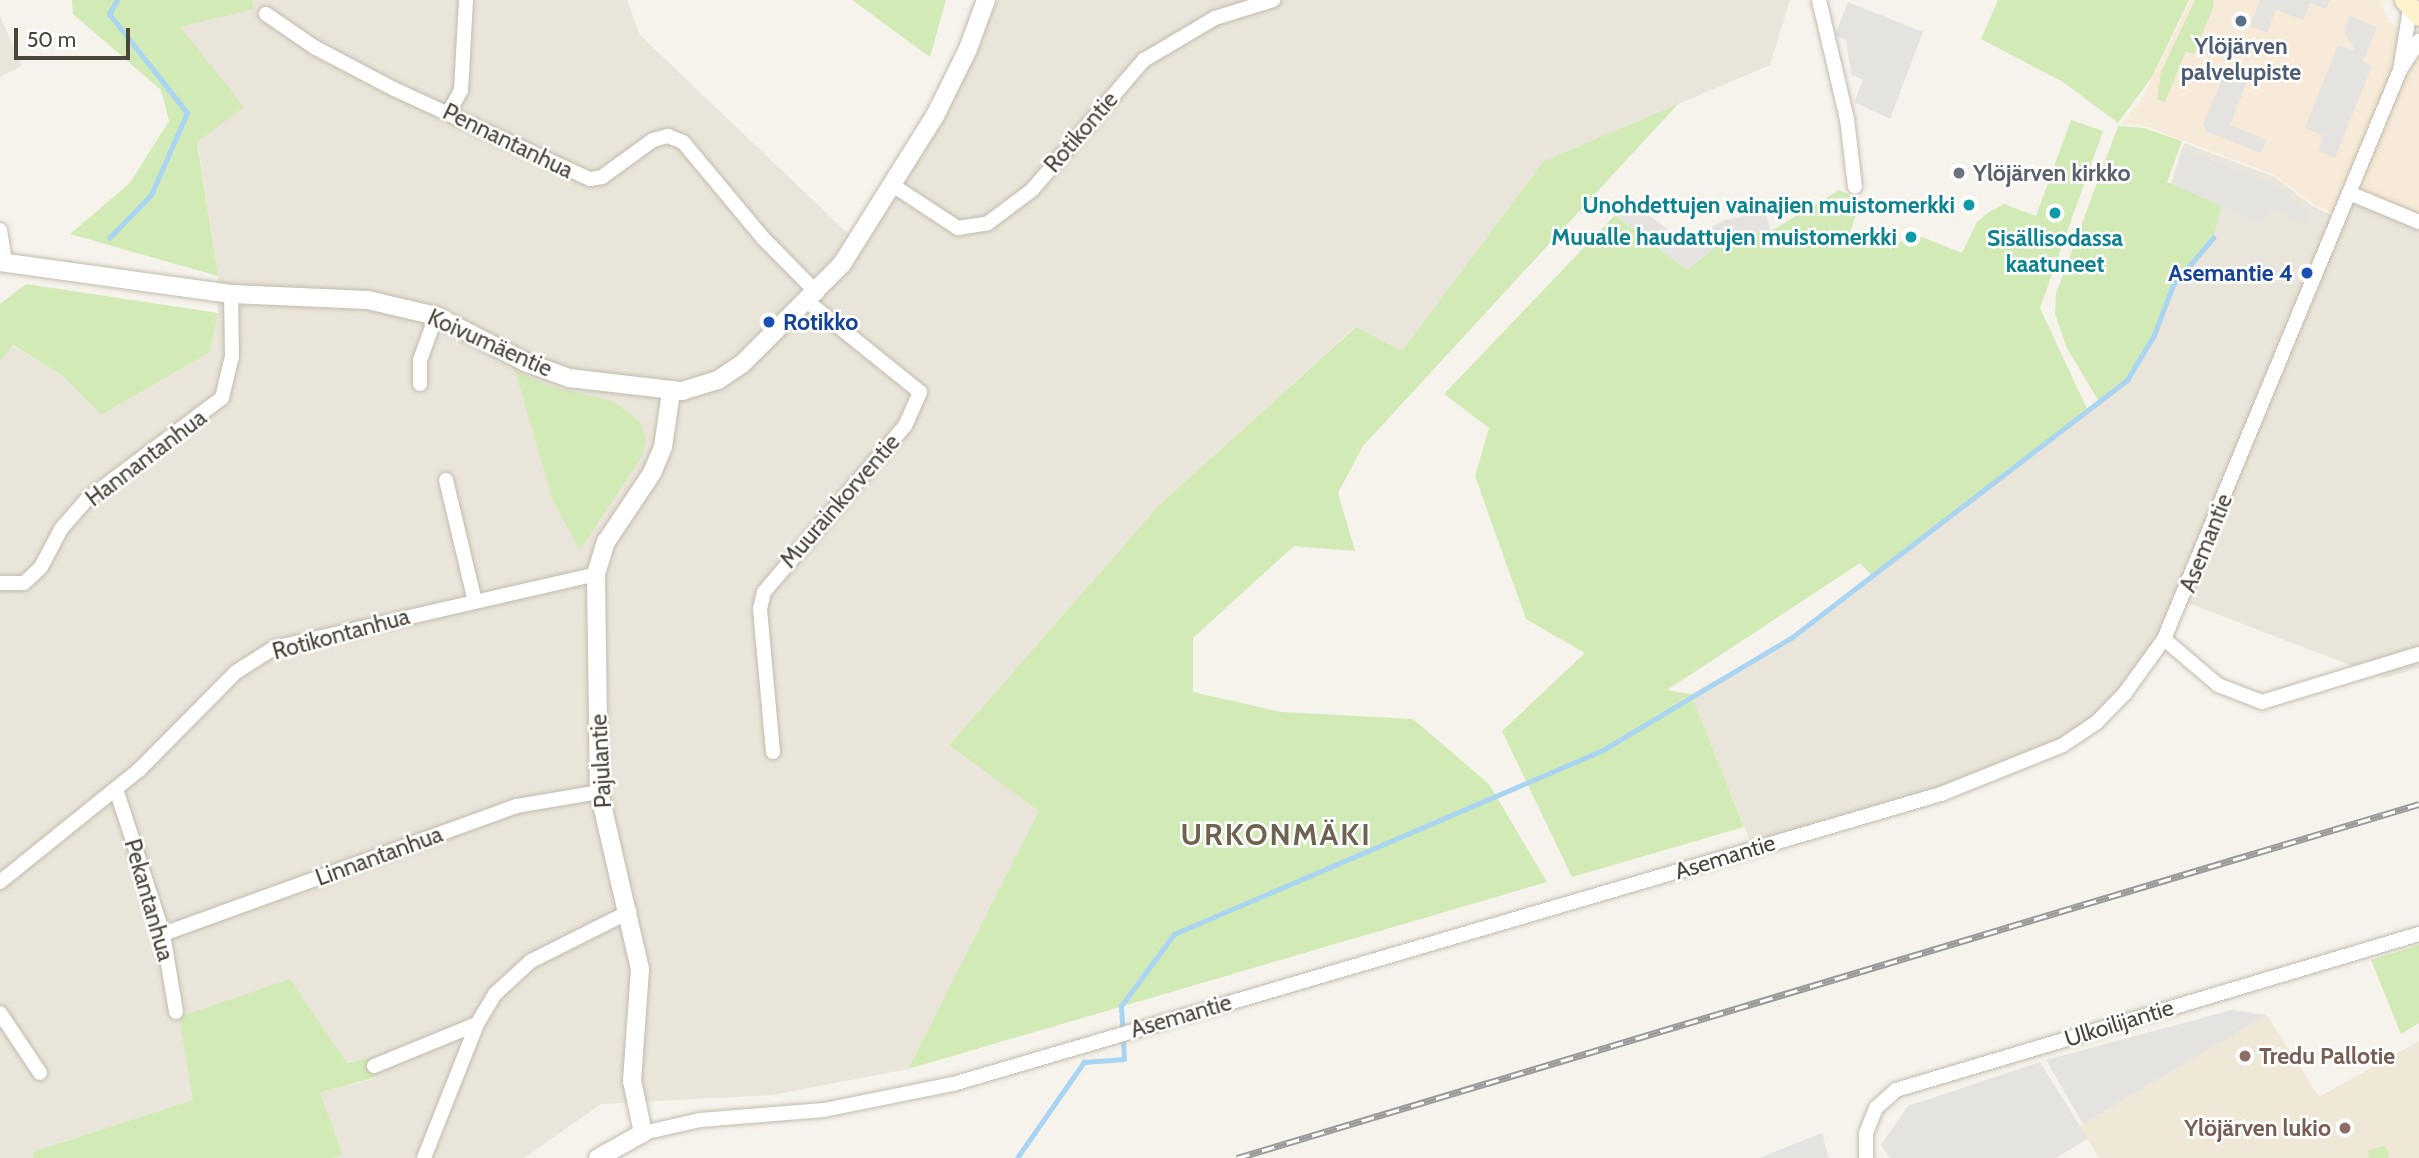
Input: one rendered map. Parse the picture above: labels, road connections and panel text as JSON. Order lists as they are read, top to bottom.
{
  "streets": {
    "street": [
      "Rotikontie",
      "Pennantanhua",
      "Koivumäentie",
      "Hannantanhua",
      "Muurainkorventie",
      "Asemantie",
      "Rotikontanhua",
      "Pajulantie",
      "Linnantanhua",
      "Pekantanhua",
      "Ulkoilijantie"
    ]
  },
  "crossings": [
    ["Rotikontie", "Koivumäentie"],
    ["Pennantanhua", "Koivumäentie"],
    ["Pennantanhua", "Muurainkorventie"],
    ["Koivumäentie", "Hannantanhua"],
    ["Koivumäentie", "Muurainkorventie"],
    ["Koivumäentie", "Pajulantie"],
    ["Asemantie", "Pajulantie"],
    ["Rotikontanhua", "Pajulantie"],
    ["Rotikontanhua", "Pekantanhua"],
    ["Pajulantie", "Linnantanhua"],
    ["Linnantanhua", "Pekantanhua"]
  ],
  "districts": ["URKONMÄKI"],
  "places": [
    "Ylöjärven palvelupiste",
    "Ylöjärven kirkko",
    "Unohdettujen vainajien muistomerkki",
    "Sisällisodassa kaatuneet",
    "Muualle haudattujen muistomerkki",
    "Asemantie 4",
    "Rotikko",
    "Tredu Pallotie",
    "Ylöjärven lukio"
  ],
  "scale_bar": "50 m"
}
